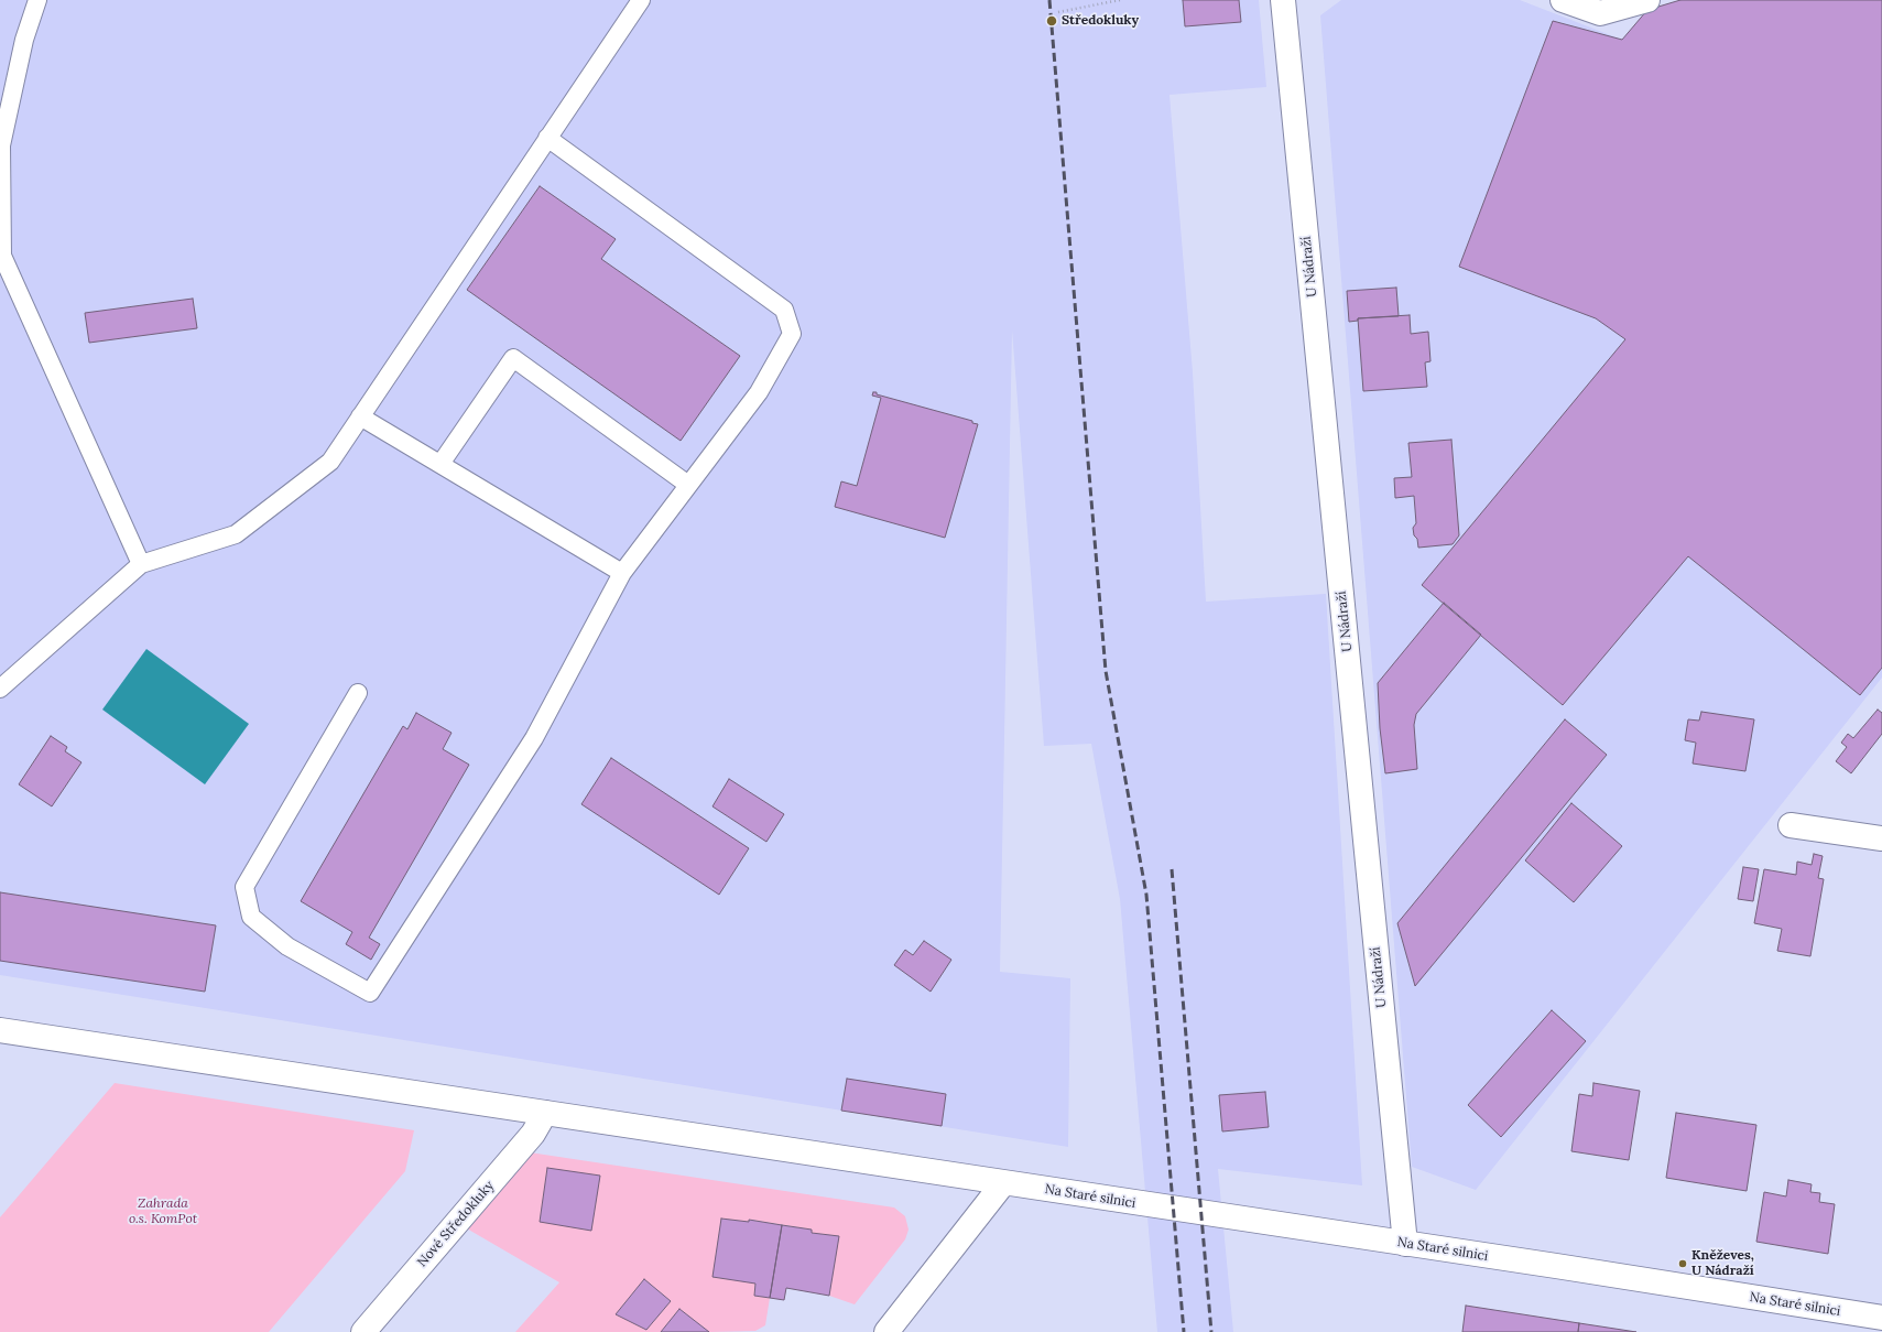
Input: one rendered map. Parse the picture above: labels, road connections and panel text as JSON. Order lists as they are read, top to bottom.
{
  "streets": {
    "street": ["U Nádraží", "Na Staré silnici", "Nové Středokluky"]
  },
  "crossings": [
    ["U Nádraží", "Na Staré silnici"],
    ["Na Staré silnici", "Nové Středokluky"]
  ],
  "parks": ["Zahrada o.s. KomPot"],
  "places": ["Středokluky", "Kněževes, U Nádraží"]
}
